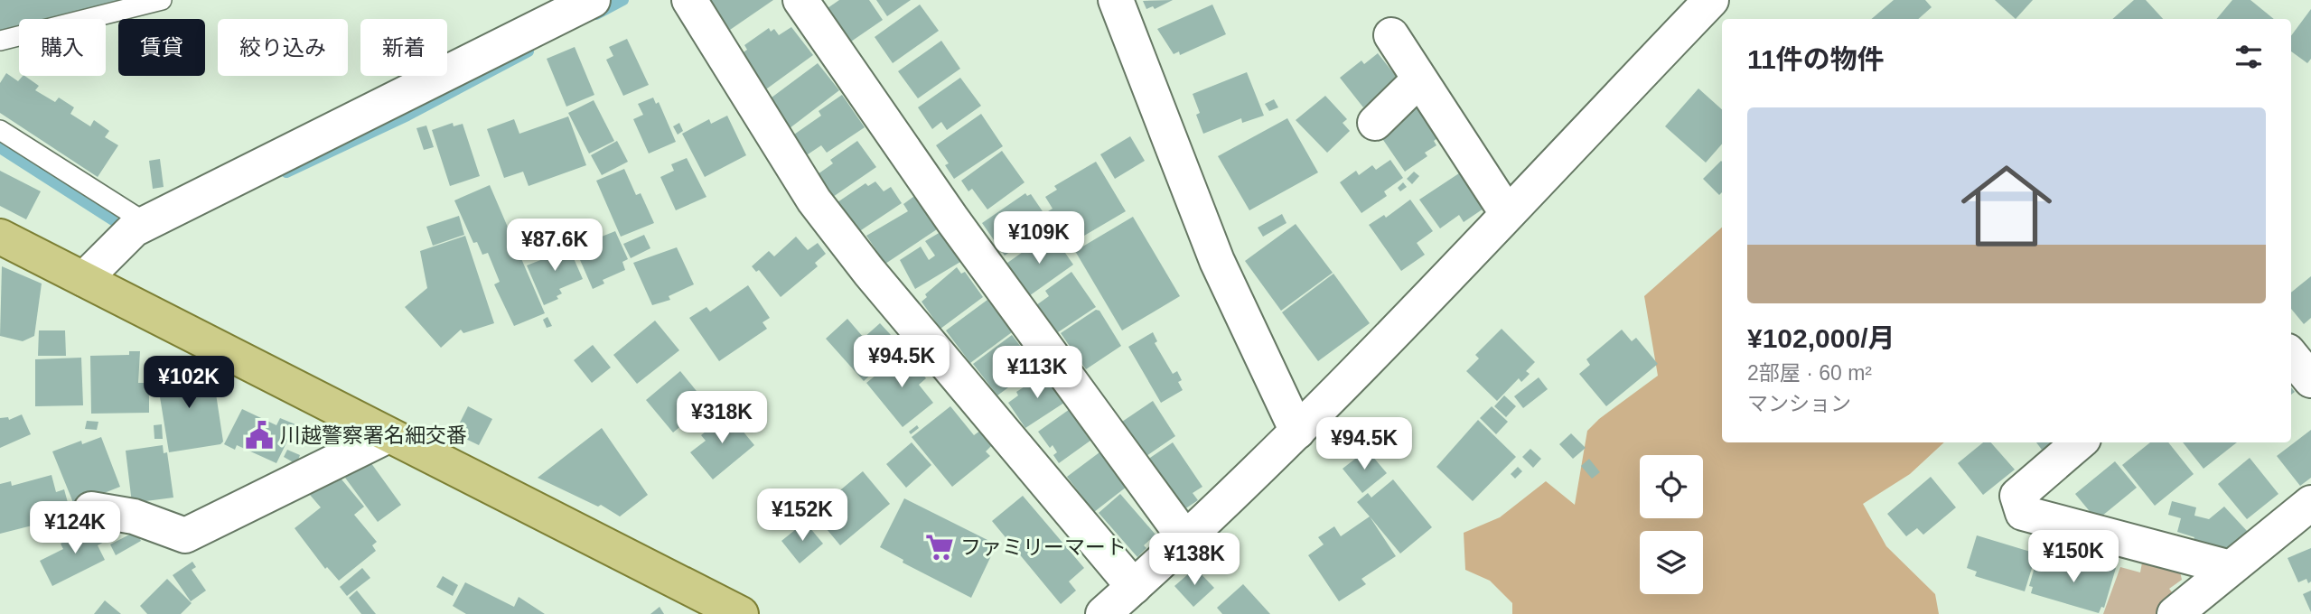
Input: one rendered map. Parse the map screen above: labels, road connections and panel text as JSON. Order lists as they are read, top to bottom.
{
  "places": {
    "public building": ["川越警察署名細交番"],
    "supermarket": ["ファミリーマート"]
  },
  "page": {
    "chip": [
      "購入",
      "賃貸",
      "絞り込み",
      "新着"
    ],
    "heading": "11件の物件",
    "list": [
      {
        "name": "¥102,000/月",
        "note": "2部屋 · 60 m² · マンション"
      }
    ],
    "price": [
      "¥109K",
      "¥87.6K",
      "¥94.5K",
      "¥113K",
      "¥102K",
      "¥318K",
      "¥94.5K",
      "¥152K",
      "¥124K",
      "¥150K",
      "¥138K"
    ]
  }
}
